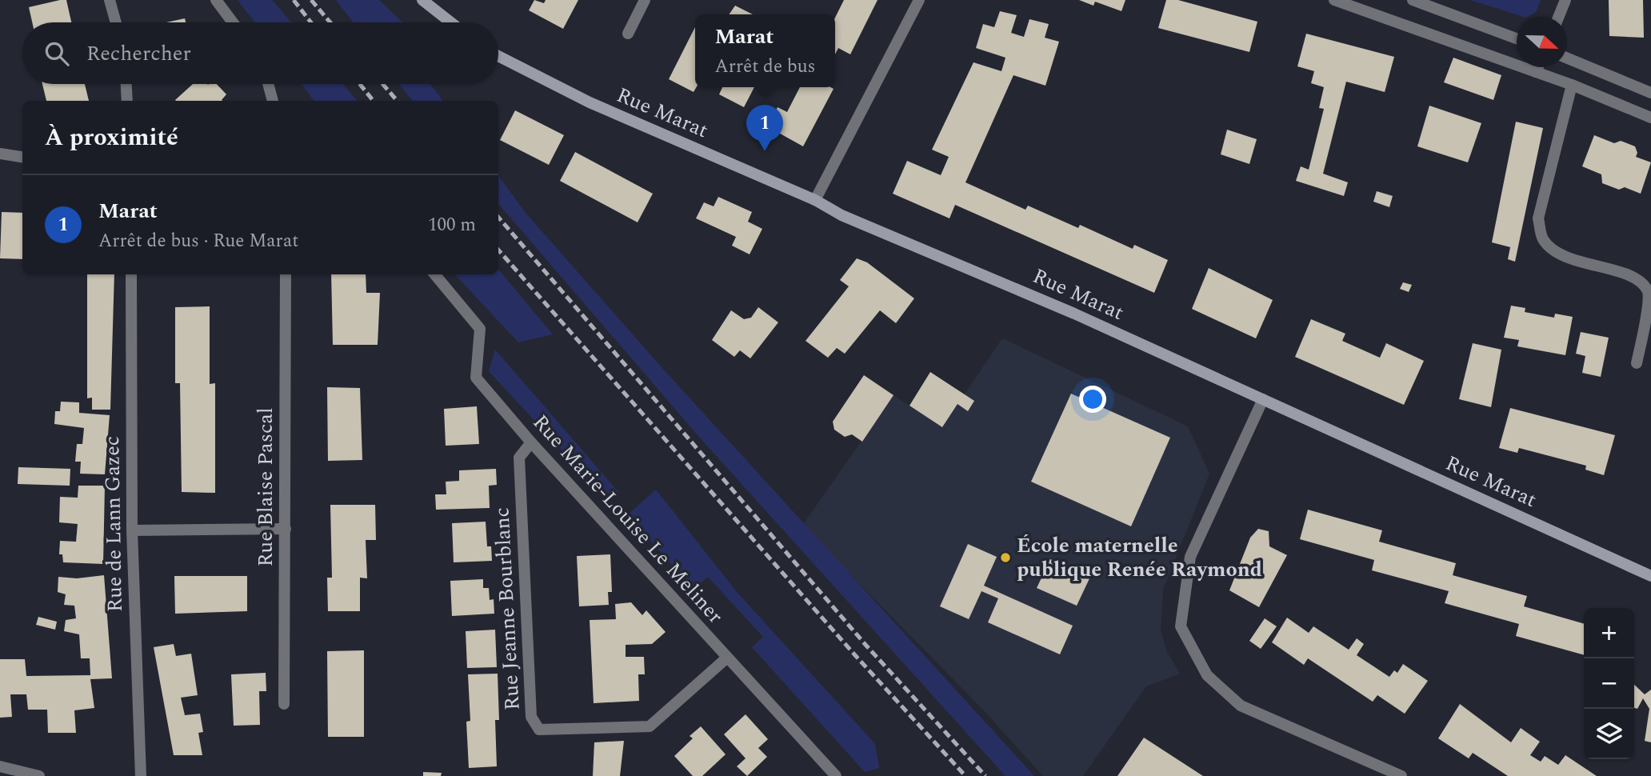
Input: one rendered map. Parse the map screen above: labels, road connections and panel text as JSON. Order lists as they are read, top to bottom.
{
  "streets": {
    "main road": ["Rue Marat"],
    "street": [
      "Rue Blaise Pascal",
      "Rue Marie-Louise Le Meliner",
      "Rue de Lann Gazec",
      "Rue Jeanne Bourblanc"
    ]
  },
  "crossings": [
    ["Rue Marie-Louise Le Meliner", "Rue Jeanne Bourblanc"]
  ],
  "places": ["École maternelle publique Renée Raymond"],
  "north": "right",
  "page": {
    "popup": ["Marat", "Arrêt de bus"],
    "search": "Rechercher",
    "heading": "À proximité",
    "pins": "1",
    "list": [
      {
        "mark": "1",
        "name": "Marat",
        "note": "Arrêt de bus · Rue Marat",
        "value": "100 m"
      }
    ],
    "map_buttons": ["+", "−"]
  }
}
